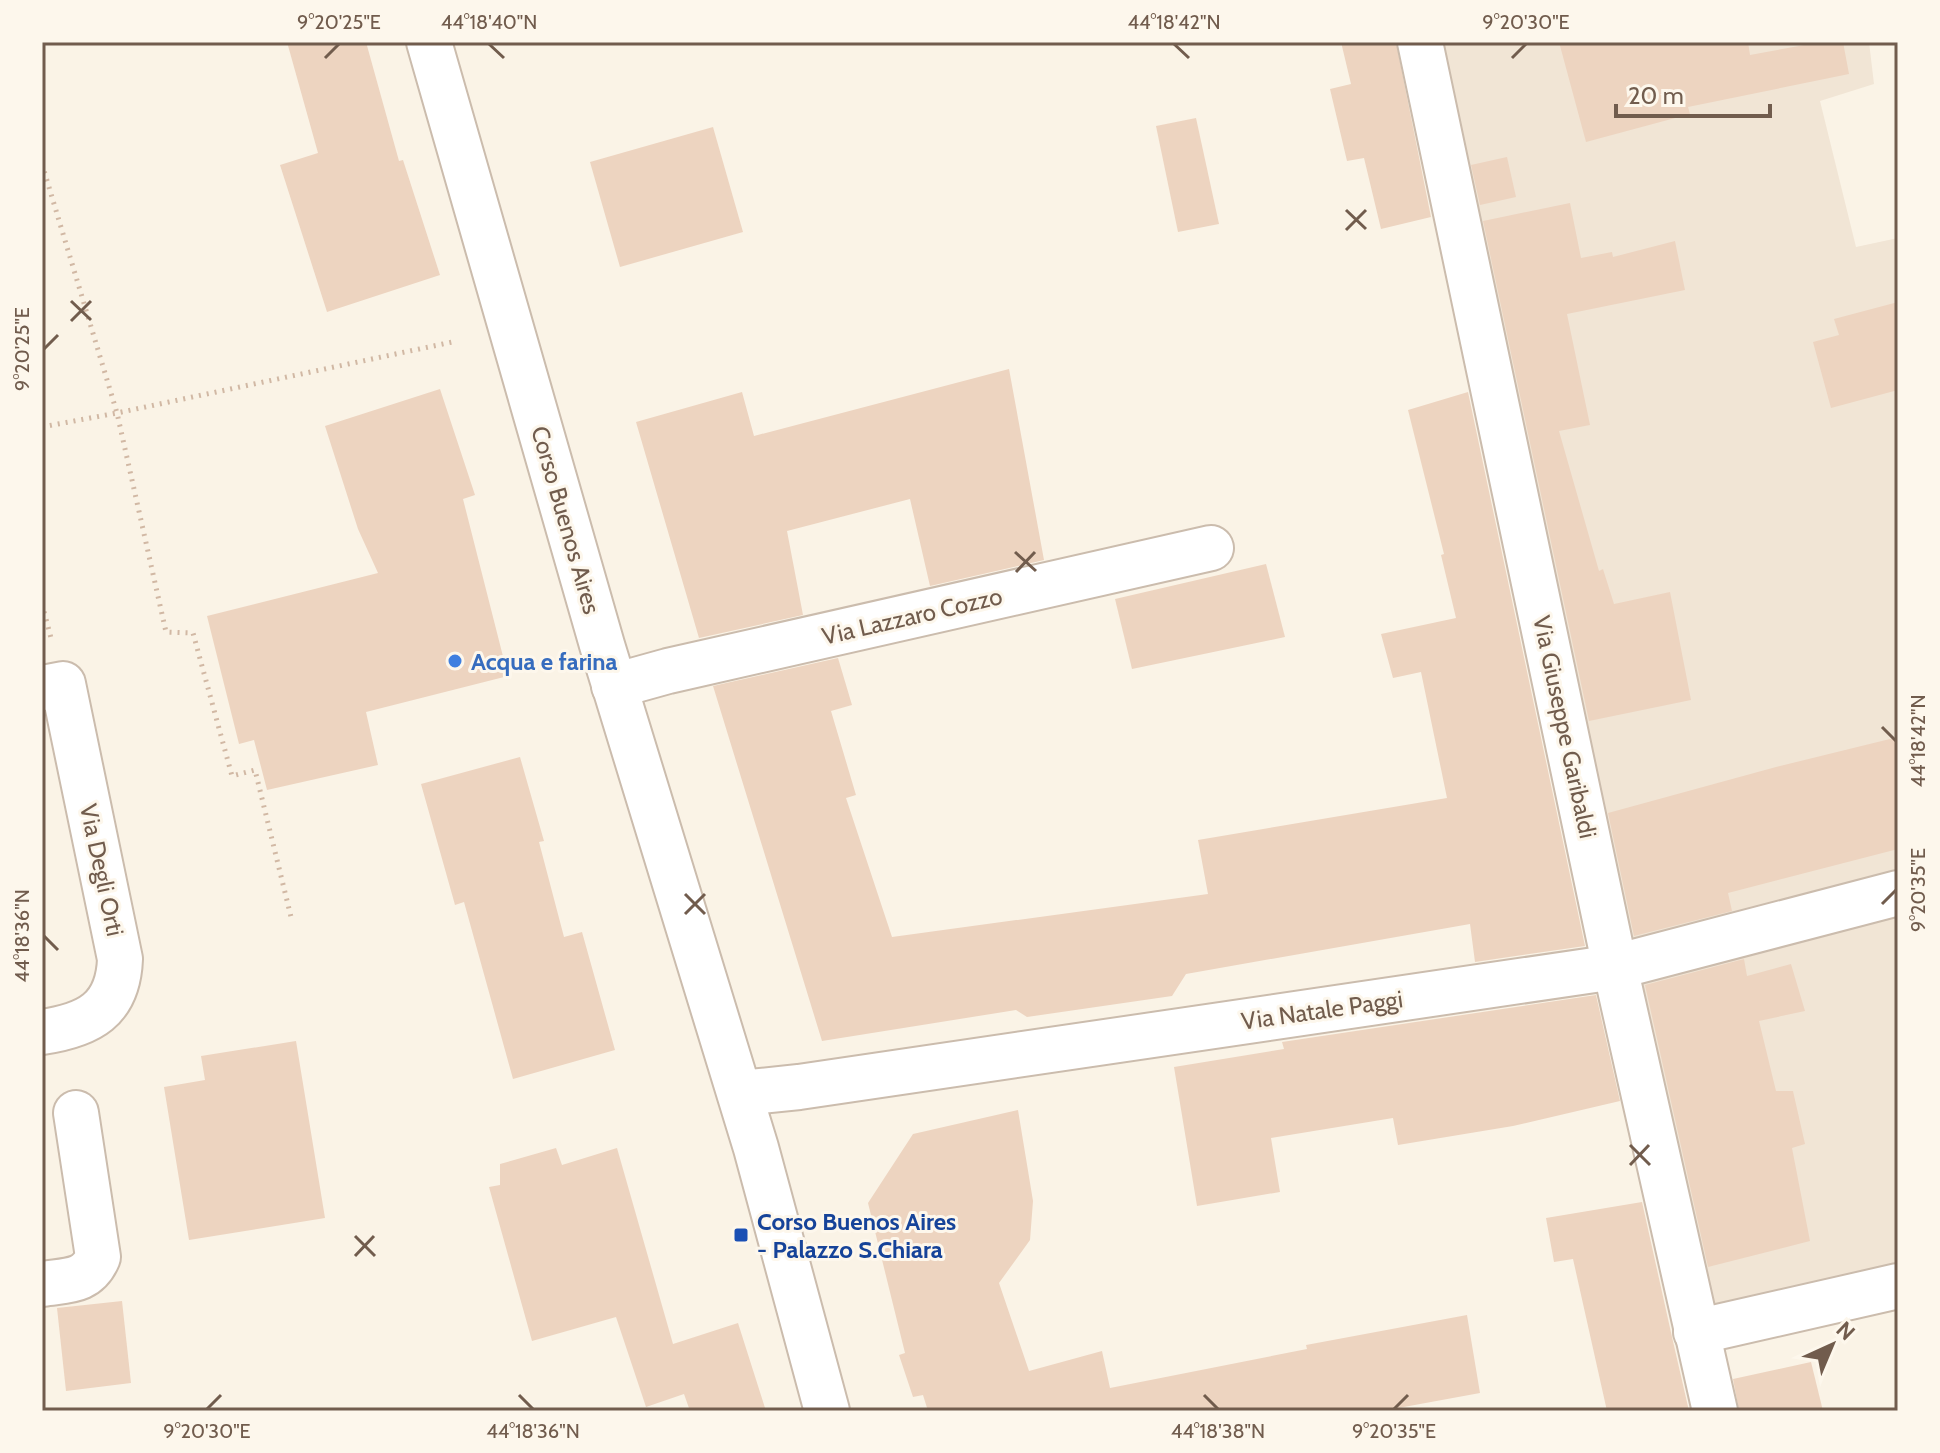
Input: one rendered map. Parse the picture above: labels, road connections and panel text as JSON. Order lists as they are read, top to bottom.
{
  "streets": {
    "street": [
      "Corso Buenos Aires",
      "Via Lazzaro Cozzo",
      "Via Giuseppe Garibaldi",
      "Via Degli Orti",
      "Via Natale Paggi"
    ]
  },
  "crossings": [
    ["Corso Buenos Aires", "Via Lazzaro Cozzo"],
    ["Corso Buenos Aires", "Via Natale Paggi"],
    ["Via Giuseppe Garibaldi", "Via Natale Paggi"]
  ],
  "places": {
    "other": ["Acqua e farina"],
    "transit": ["Corso Buenos Aires - Palazzo S.Chiara"]
  },
  "scale_bar": "20 m",
  "north": "top right",
  "coordinates": [
    "9°20'25\"E",
    "44°18'40\"N",
    "44°18'42\"N",
    "9°20'30\"E",
    "9°20'35\"E",
    "44°18'36\"N",
    "44°18'38\"N"
  ]
}
